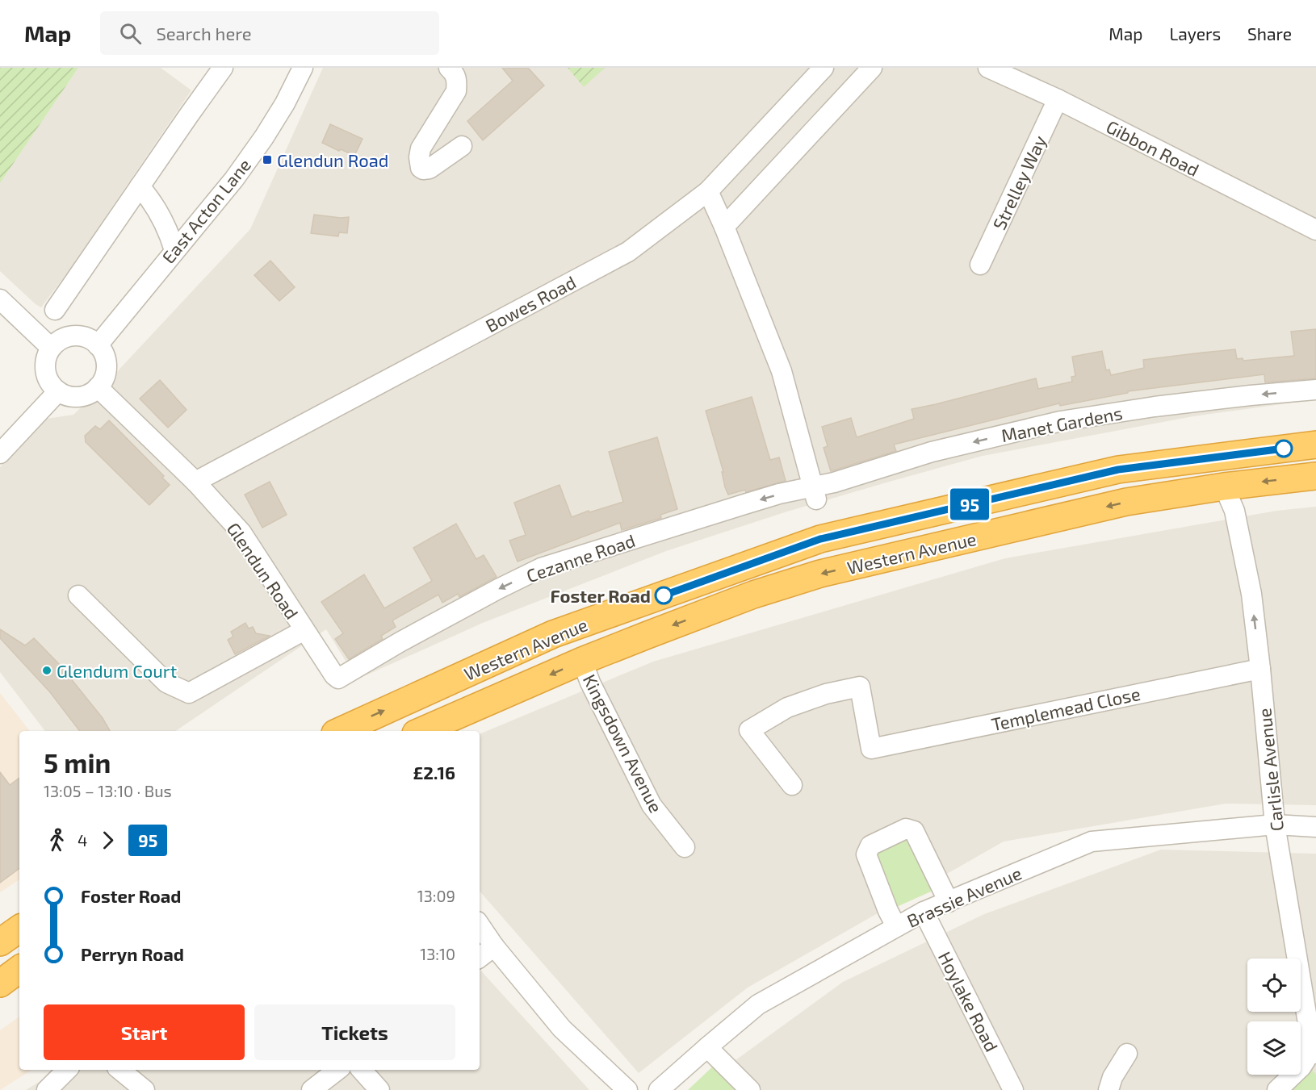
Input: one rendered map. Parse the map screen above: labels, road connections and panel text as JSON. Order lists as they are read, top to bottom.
{
  "streets": {
    "highway": ["Western Avenue"],
    "street": [
      "Gibbon Road",
      "Strelley Way",
      "East Acton Lane",
      "Bowes Road",
      "Manet Gardens",
      "Cezanne Road",
      "Glendun Road",
      "Templemead Close",
      "Kingsdown Avenue",
      "Carlisle Avenue",
      "Brassie Avenue",
      "Hoylake Road"
    ]
  },
  "crossings": [
    ["Gibbon Road", "Strelley Way"],
    ["East Acton Lane", "Glendun Road"],
    ["Bowes Road", "Glendun Road"],
    ["Manet Gardens", "Cezanne Road"],
    ["Western Avenue", "Kingsdown Avenue"],
    ["Western Avenue", "Carlisle Avenue"],
    ["Cezanne Road", "Glendun Road"],
    ["Templemead Close", "Carlisle Avenue"],
    ["Carlisle Avenue", "Brassie Avenue"],
    ["Brassie Avenue", "Hoylake Road"]
  ],
  "one_way": ["Manet Gardens", "Cezanne Road"],
  "places": {
    "transit": ["Glendun Road"],
    "other": ["Foster Road", "Glendum Court"]
  },
  "lines": ["bus line 95"],
  "page": {
    "header": "Map",
    "search": "Search here",
    "nav": ["Map", "Layers", "Share"],
    "on_map": "95",
    "heading": ["5 min", "13:05 – 13:10 · Bus", "£2.16"],
    "legs": ["4", "95"],
    "list": [
      {
        "name": "Foster Road",
        "value": "13:09"
      },
      {
        "name": "Perryn Road",
        "value": "13:10"
      }
    ],
    "buttons": ["Start", "Tickets"]
  }
}
